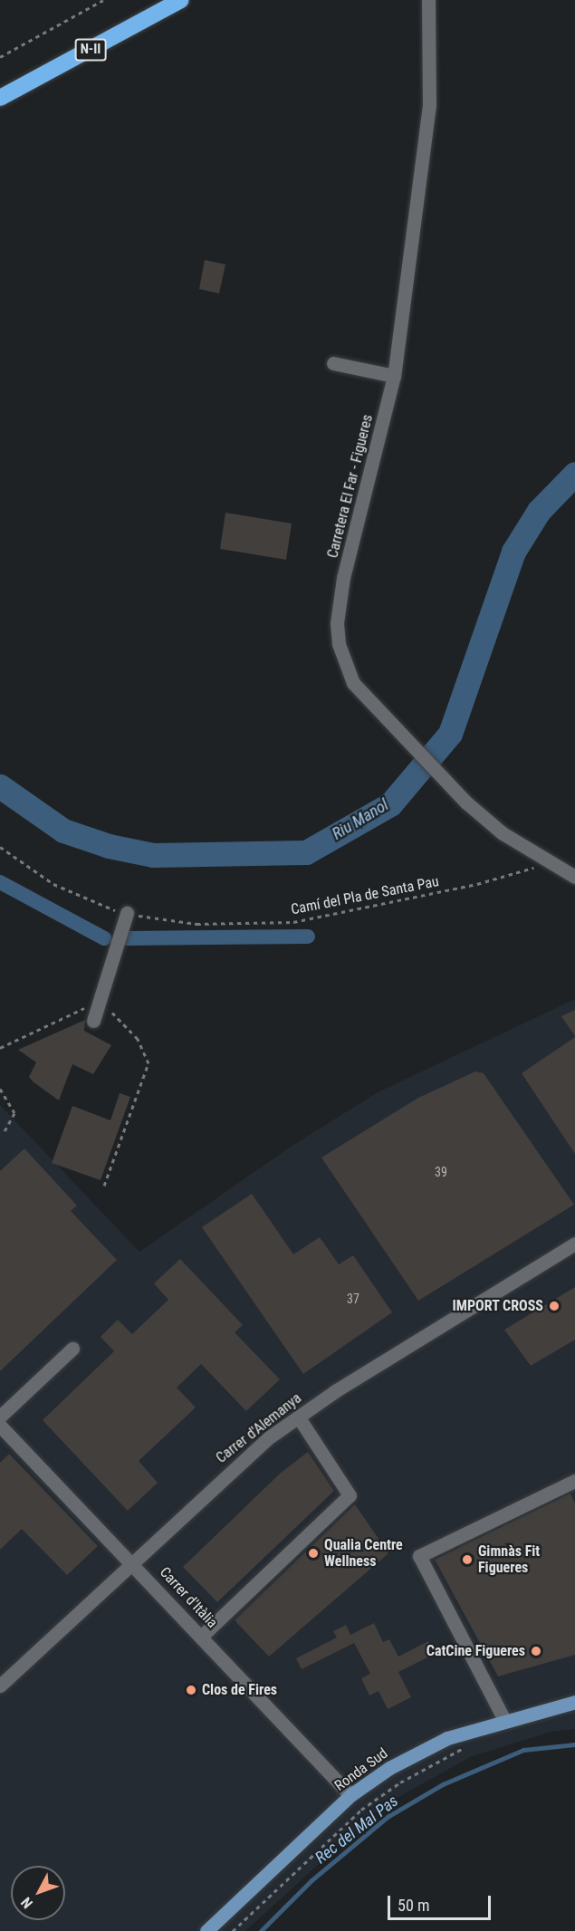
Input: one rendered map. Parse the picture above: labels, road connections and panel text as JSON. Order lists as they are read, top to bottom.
{
  "streets": {
    "highway": ["N-II"],
    "main road": ["Ronda Sud"],
    "street": ["Carretera El Far - Figueres", "Carrer d'Alemanya", "Carrer d'Itàlia"],
    "path": ["Camí del Pla de Santa Pau"]
  },
  "crossings": [
    ["Carretera El Far - Figueres", "Camí del Pla de Santa Pau"],
    ["Carrer d'Alemanya", "Carrer d'Itàlia"],
    ["Carrer d'Itàlia", "Ronda Sud"]
  ],
  "water": ["Riu Manol", "Rec del Mal Pas"],
  "places": [
    "IMPORT CROSS",
    "Qualia Centre Wellness",
    "Gimnàs Fit Figueres",
    "CatCine Figueres",
    "Clos de Fires"
  ],
  "house_numbers": ["39", "37"],
  "scale_bar": "50 m",
  "north": "bottom left"
}
